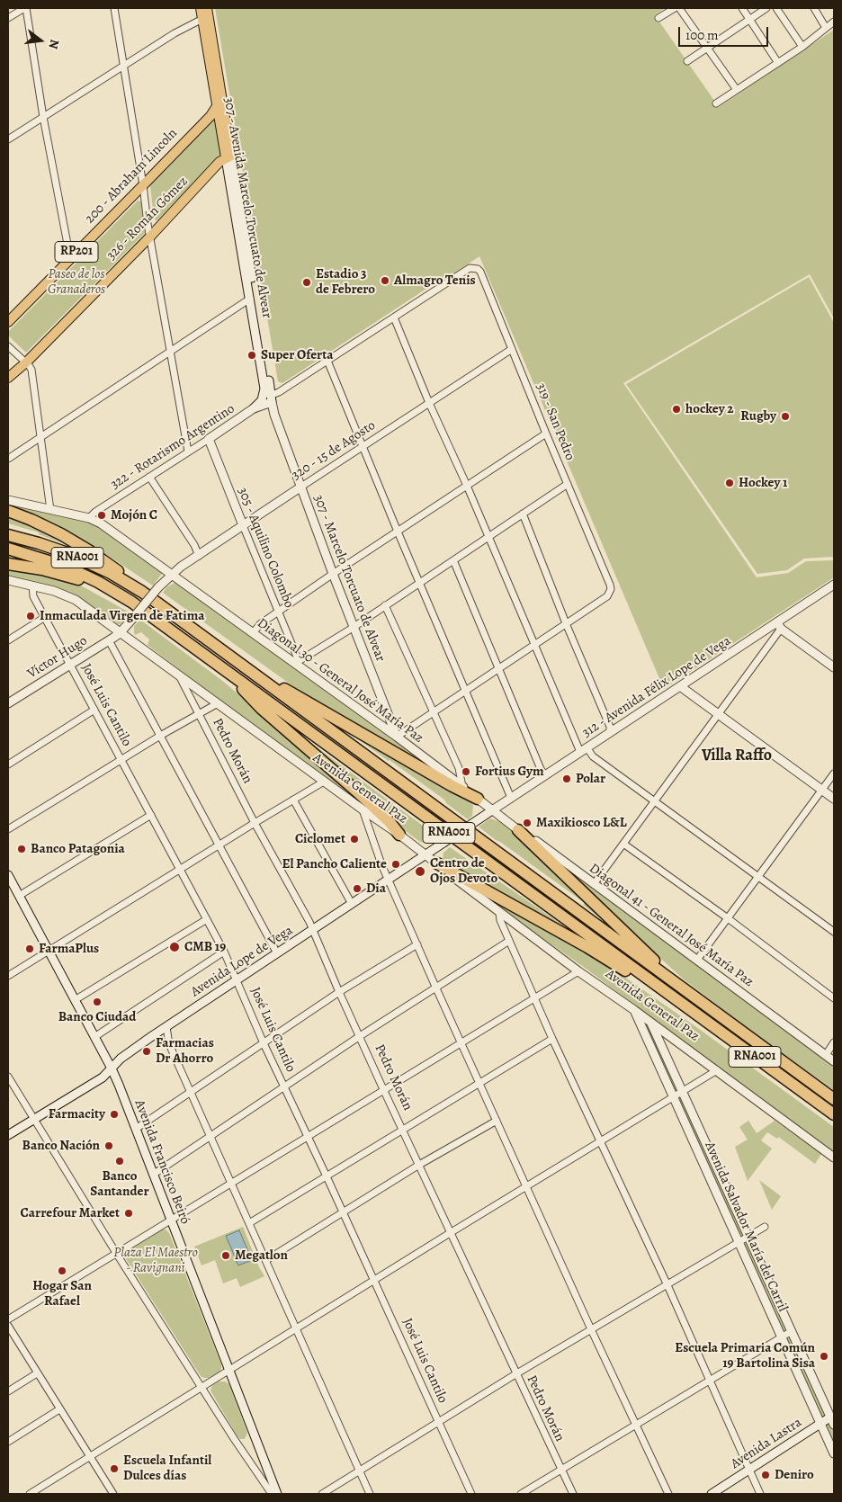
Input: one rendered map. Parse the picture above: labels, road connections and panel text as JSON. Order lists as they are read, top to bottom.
{
  "streets": {
    "highway": ["RNA001", "Avenida General Paz"],
    "main road": [
      "200 - Abraham Lincoln",
      "307 - Avenida Marcelo Torcuato de Alvear",
      "326 - Román Gómez",
      "RP201"
    ],
    "street": [
      "319 - San Pedro",
      "322 - Rotarismo Argentino",
      "320 - 15 de Agosto",
      "305 - Aquilino Colombo",
      "307 - Marcelo Torcuato de Alvear",
      "Víctor Hugo",
      "Diagonal 30 - General José María Paz",
      "312 - Avenida Félix Lope de Vega",
      "José Luis Cantilo",
      "Pedro Morán",
      "Diagonal 41 - General José María Paz",
      "Avenida Lope de Vega",
      "Avenida Francisco Beiró",
      "Avenida Salvador María del Carril",
      "Avenida Lastra"
    ]
  },
  "crossings": [
    ["200 - Abraham Lincoln", "307 - Avenida Marcelo Torcuato de Alvear"],
    ["307 - Avenida Marcelo Torcuato de Alvear", "326 - Román Gómez"],
    ["307 - Avenida Marcelo Torcuato de Alvear", "322 - Rotarismo Argentino"],
    ["307 - Avenida Marcelo Torcuato de Alvear", "307 - Marcelo Torcuato de Alvear"],
    ["319 - San Pedro", "322 - Rotarismo Argentino"],
    ["319 - San Pedro", "320 - 15 de Agosto"],
    ["322 - Rotarismo Argentino", "305 - Aquilino Colombo"],
    ["322 - Rotarismo Argentino", "307 - Marcelo Torcuato de Alvear"],
    ["322 - Rotarismo Argentino", "Diagonal 30 - General José María Paz"],
    ["320 - 15 de Agosto", "305 - Aquilino Colombo"],
    ["320 - 15 de Agosto", "307 - Marcelo Torcuato de Alvear"],
    ["320 - 15 de Agosto", "Víctor Hugo"],
    ["320 - 15 de Agosto", "Diagonal 30 - General José María Paz"],
    ["305 - Aquilino Colombo", "Diagonal 30 - General José María Paz"],
    ["307 - Marcelo Torcuato de Alvear", "Diagonal 30 - General José María Paz"],
    ["Víctor Hugo", "José Luis Cantilo"],
    ["Víctor Hugo", "Avenida General Paz"],
    ["Diagonal 30 - General José María Paz", "312 - Avenida Félix Lope de Vega"],
    ["Diagonal 30 - General José María Paz", "Diagonal 41 - General José María Paz"],
    ["Diagonal 30 - General José María Paz", "Avenida Lope de Vega"],
    ["312 - Avenida Félix Lope de Vega", "Diagonal 41 - General José María Paz"],
    ["312 - Avenida Félix Lope de Vega", "Avenida Lope de Vega"],
    ["José Luis Cantilo", "Avenida General Paz"],
    ["José Luis Cantilo", "Avenida Lope de Vega"],
    ["Pedro Morán", "Avenida General Paz"],
    ["Pedro Morán", "Avenida Lope de Vega"],
    ["Avenida General Paz", "Avenida Lope de Vega"],
    ["Avenida General Paz", "Avenida Salvador María del Carril"],
    ["Diagonal 41 - General José María Paz", "Avenida Lope de Vega"],
    ["Avenida Lope de Vega", "Avenida Francisco Beiró"],
    ["Avenida Salvador María del Carril", "Avenida Lastra"]
  ],
  "districts": ["Villa Raffo"],
  "parks": ["Paseo de los Granaderos", "Plaza El Maestro - Ravignani"],
  "places": [
    "Almagro Tenis",
    "Estadio 3 de Febrero",
    "Super Oferta",
    "hockey 2",
    "Rugby",
    "Hockey 1",
    "Mojón C",
    "Inmaculada Virgen de Fatima",
    "Fortius Gym",
    "Polar",
    "Maxikiosco L&L",
    "Ciclomet",
    "Banco Patagonia",
    "El Pancho Caliente",
    "Centro de Ojos Devoto",
    "Dia",
    "CMB 19",
    "FarmaPlus",
    "Banco Ciudad",
    "Farmacias Dr Ahorro",
    "Farmacity",
    "Banco Nación",
    "Banco Santander",
    "Carrefour Market",
    "Megatlon",
    "Hogar San Rafael",
    "Escuela Primaria Común 19 Bartolina Sisa",
    "Escuela Infantil Dulces días",
    "Deniro"
  ],
  "scale_bar": "100 m",
  "north": "right"
}
